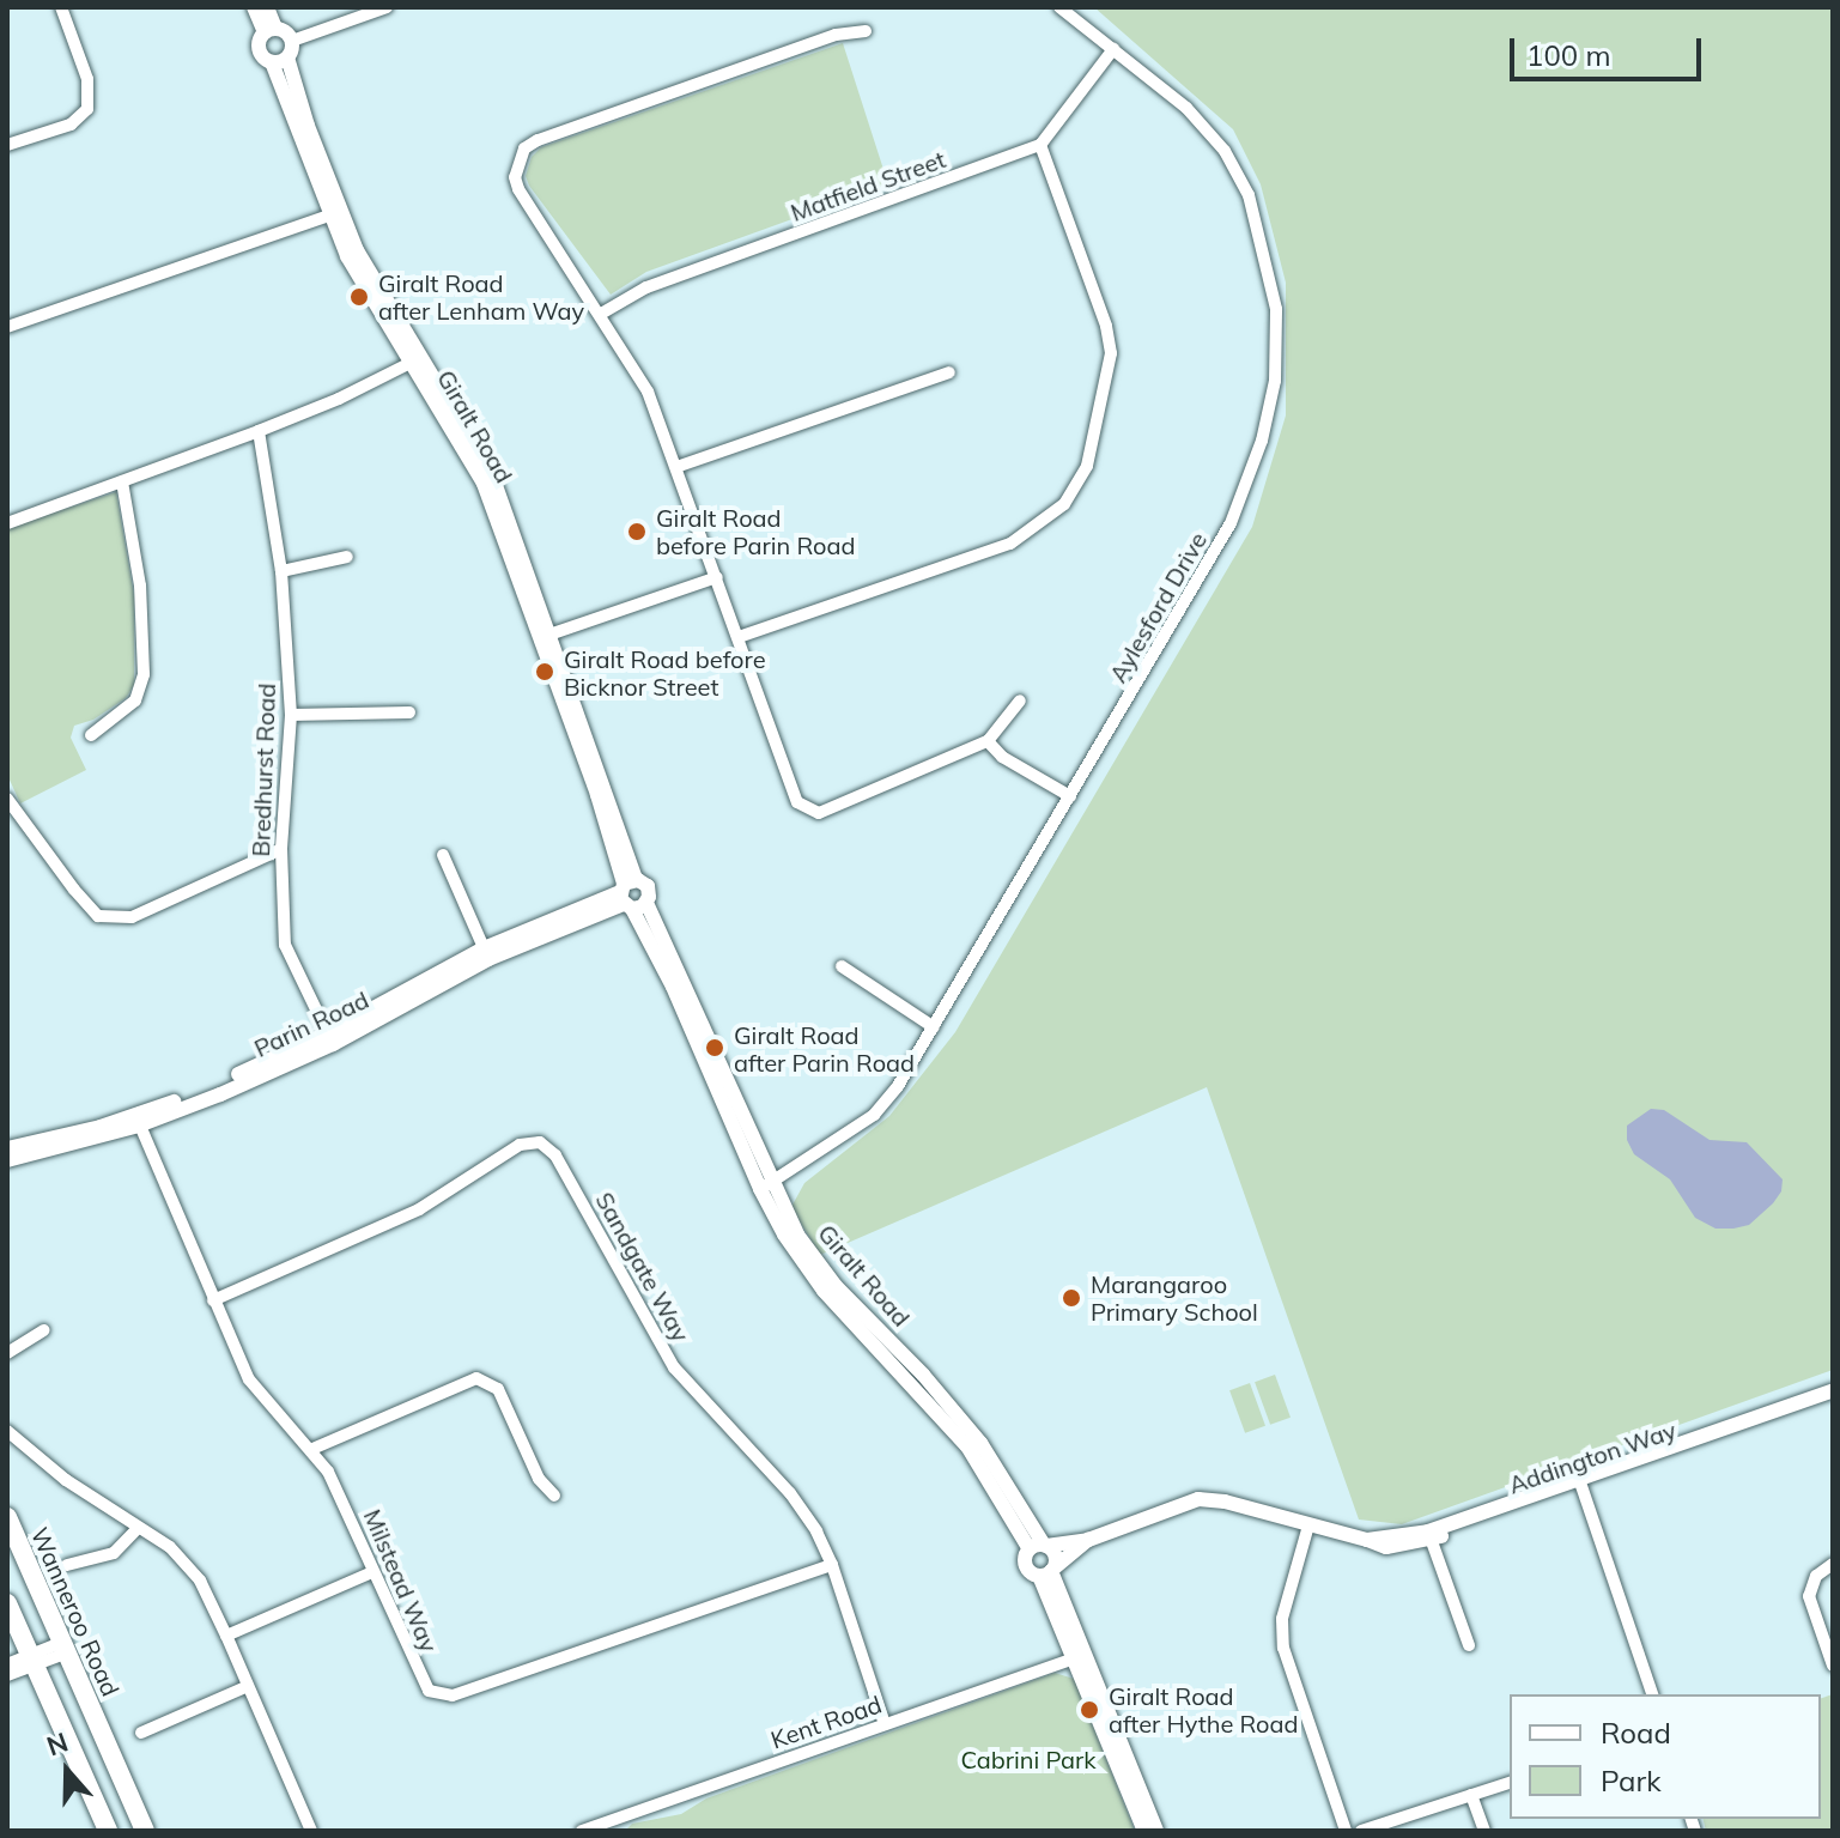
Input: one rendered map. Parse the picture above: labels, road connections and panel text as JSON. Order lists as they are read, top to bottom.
{
  "streets": {
    "highway": ["Wanneroo Road"],
    "street": [
      "Matfield Street",
      "Giralt Road",
      "Aylesford Drive",
      "Bredhurst Road",
      "Parin Road",
      "Sandgate Way",
      "Addington Way",
      "Milstead Way",
      "Kent Road"
    ]
  },
  "crossings": [
    ["Giralt Road", "Aylesford Drive"],
    ["Giralt Road", "Parin Road"],
    ["Giralt Road", "Addington Way"],
    ["Bredhurst Road", "Parin Road"],
    ["Parin Road", "Milstead Way"],
    ["Sandgate Way", "Milstead Way"],
    ["Sandgate Way", "Kent Road"]
  ],
  "parks": ["Cabrini Park"],
  "places": [
    "Giralt Road after Lenham Way",
    "Giralt Road before Parin Road",
    "Giralt Road before Bicknor Street",
    "Giralt Road after Parin Road",
    "Marangaroo Primary School",
    "Giralt Road after Hythe Road"
  ],
  "legend": ["Road", "Park"],
  "scale_bar": "100 m",
  "north": "top"
}
